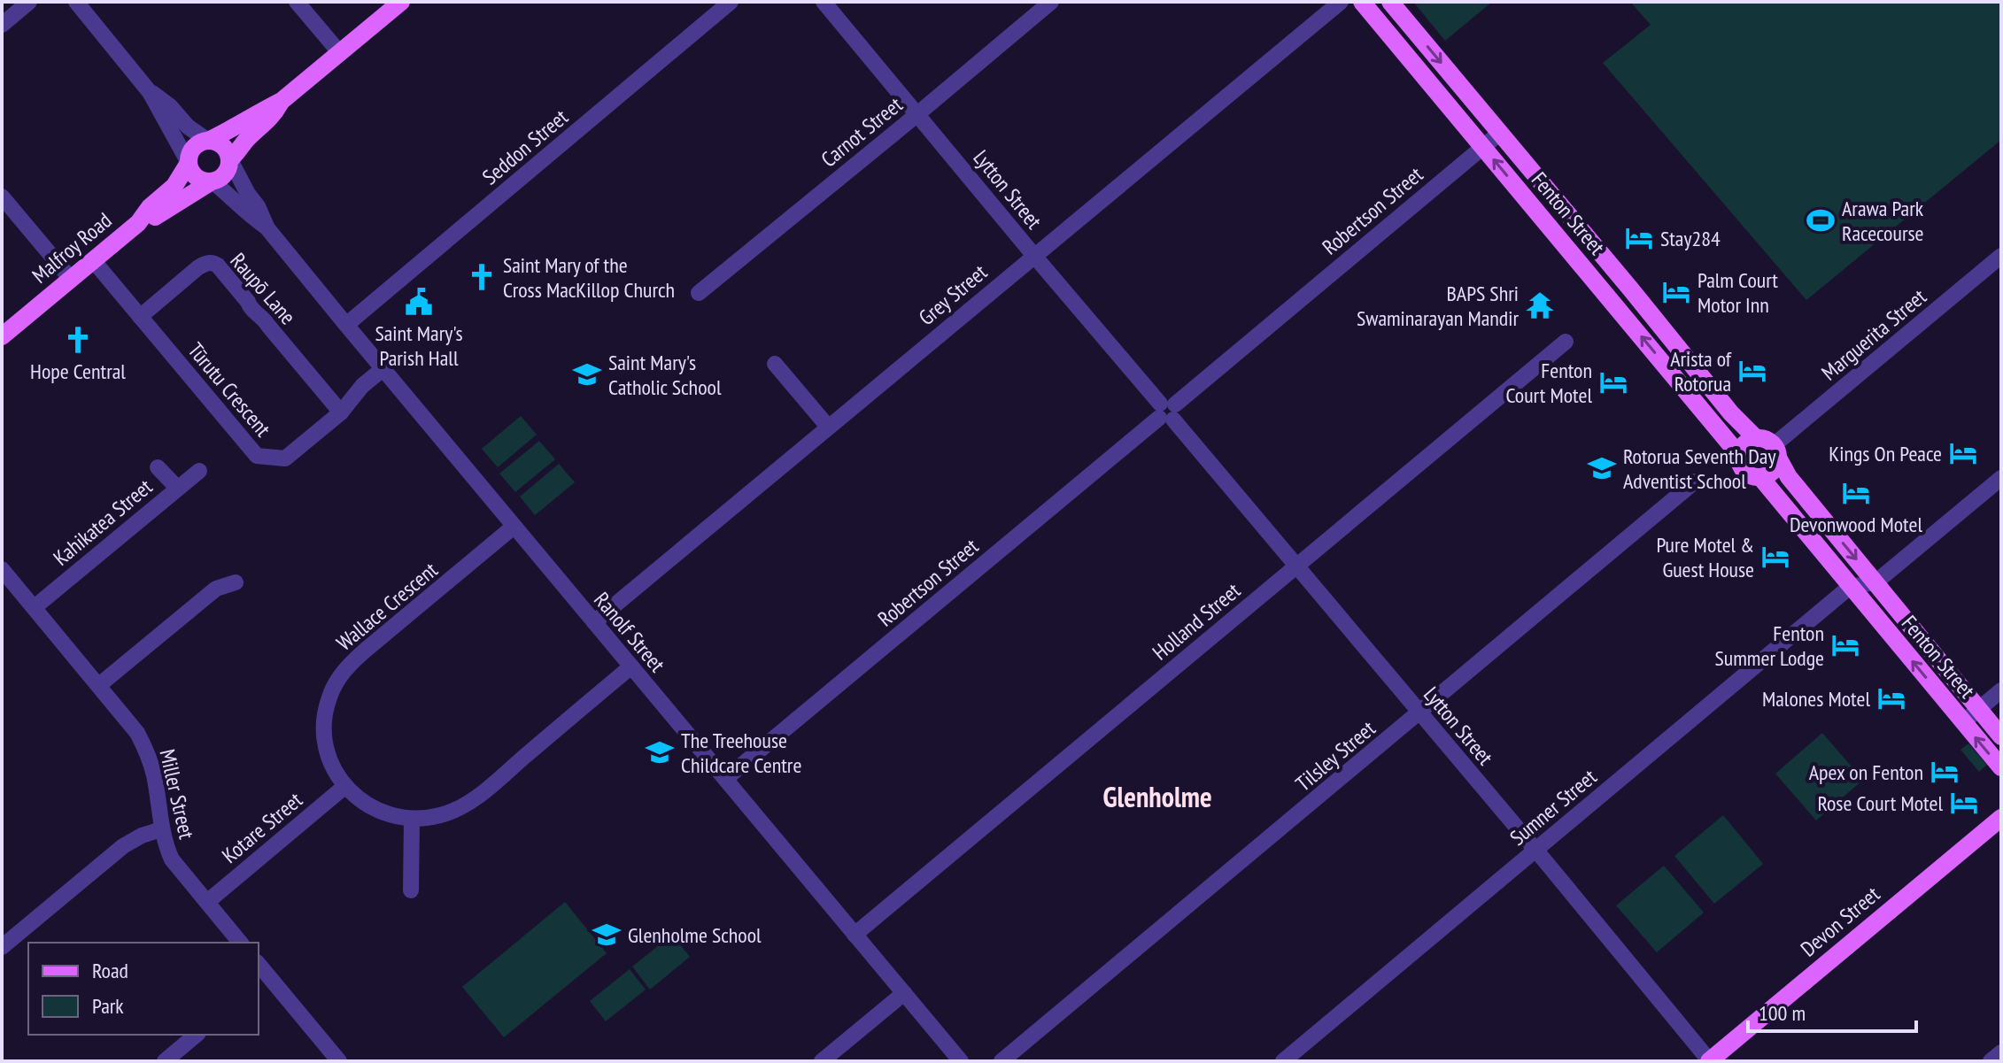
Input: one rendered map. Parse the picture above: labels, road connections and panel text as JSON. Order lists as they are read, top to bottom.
{
  "streets": {
    "main road": ["Fenton Street", "Malfroy Road", "Devon Street"],
    "street": [
      "Carnot Street",
      "Seddon Street",
      "Lytton Street",
      "Robertson Street",
      "Raupō Lane",
      "Grey Street",
      "Marguerita Street",
      "Tūrutu Crescent",
      "Kahikatea Street",
      "Wallace Crescent",
      "Holland Street",
      "Ranolf Street",
      "Tilsley Street",
      "Miller Street",
      "Sumner Street",
      "Kotare Street"
    ]
  },
  "crossings": [
    ["Carnot Street", "Lytton Street"],
    ["Seddon Street", "Ranolf Street"],
    ["Lytton Street", "Robertson Street"],
    ["Lytton Street", "Grey Street"],
    ["Lytton Street", "Holland Street"],
    ["Lytton Street", "Tilsley Street"],
    ["Lytton Street", "Sumner Street"],
    ["Lytton Street", "Devon Street"],
    ["Robertson Street", "Fenton Street"],
    ["Robertson Street", "Ranolf Street"],
    ["Fenton Street", "Marguerita Street"],
    ["Fenton Street", "Sumner Street"],
    ["Malfroy Road", "Tūrutu Crescent"],
    ["Malfroy Road", "Ranolf Street"],
    ["Raupō Lane", "Tūrutu Crescent"],
    ["Grey Street", "Ranolf Street"],
    ["Tūrutu Crescent", "Ranolf Street"],
    ["Kahikatea Street", "Miller Street"],
    ["Wallace Crescent", "Ranolf Street"],
    ["Wallace Crescent", "Kotare Street"],
    ["Holland Street", "Ranolf Street"],
    ["Miller Street", "Kotare Street"]
  ],
  "districts": ["Glenholme"],
  "places": {
    "sports": ["Arawa Park Racecourse"],
    "hotel": [
      "Stay284",
      "Palm Court Motor Inn",
      "Arista of Rotorua",
      "Fenton Court Motel",
      "Kings On Peace",
      "Devonwood Motel",
      "Pure Motel & Guest House",
      "Fenton Summer Lodge",
      "Malones Motel",
      "Apex on Fenton",
      "Rose Court Motel"
    ],
    "church": ["Saint Mary of the Cross MacKillop Church", "Hope Central"],
    "public building": ["Saint Mary's Parish Hall"],
    "temple": ["BAPS Shri Swaminarayan Mandir"],
    "school or university": [
      "Saint Mary's Catholic School",
      "Rotorua Seventh Day Adventist School",
      "The Treehouse Childcare Centre",
      "Glenholme School"
    ]
  },
  "legend": ["Road", "Park"],
  "scale_bar": "100 m"
}
